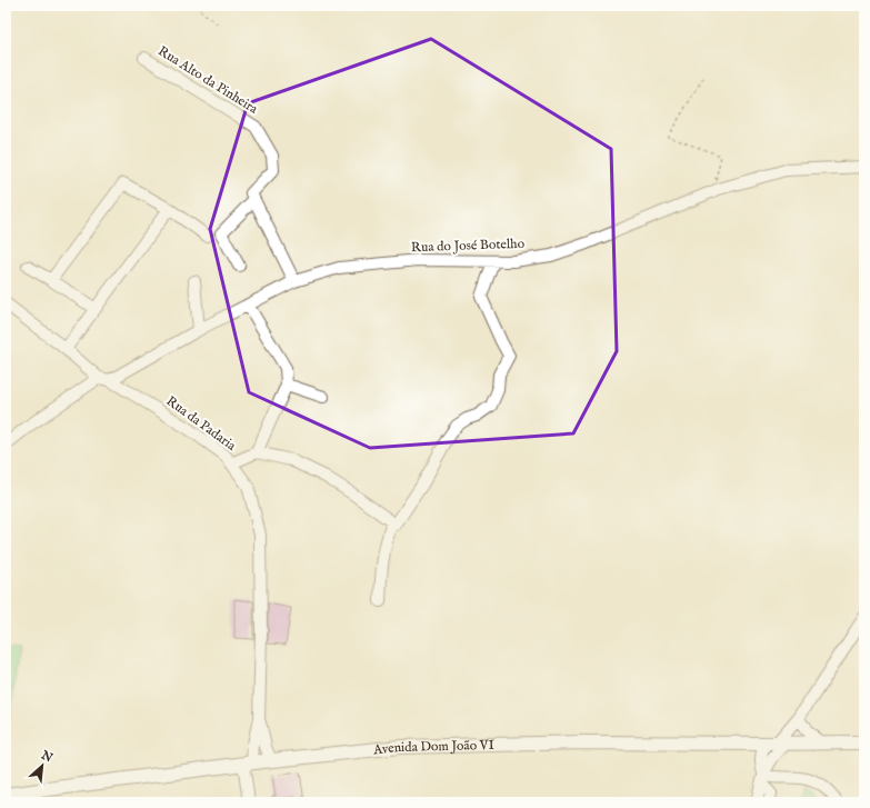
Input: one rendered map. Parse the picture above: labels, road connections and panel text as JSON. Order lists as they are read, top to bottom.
{
  "streets": {
    "main road": ["Avenida Dom João VI"],
    "street": ["Rua Alto da Pinheira", "Rua do José Botelho", "Rua da Padaria"]
  },
  "crossings": [
    ["Rua do José Botelho", "Rua da Padaria"]
  ],
  "north": "top right"
}
